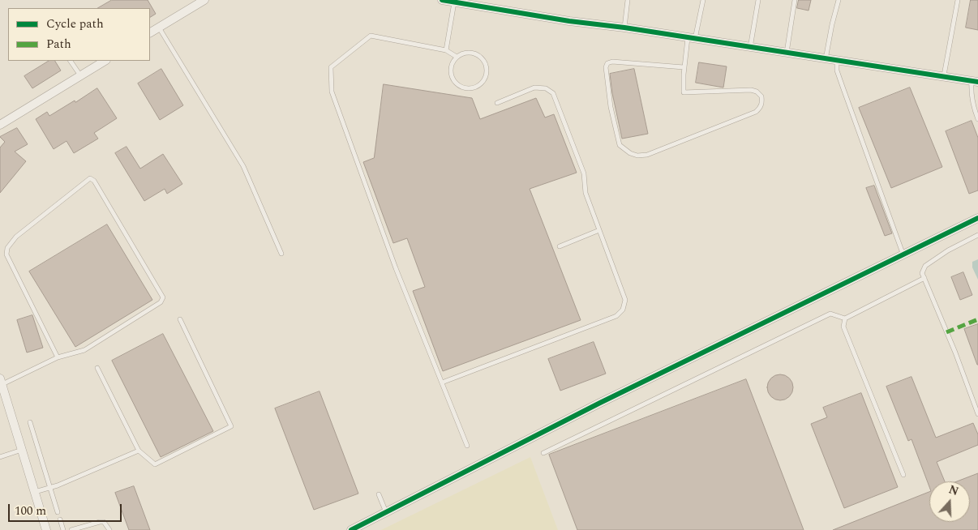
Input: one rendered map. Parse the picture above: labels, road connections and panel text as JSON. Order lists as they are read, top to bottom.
{
  "legend": ["Cycle path", "Path"],
  "scale_bar": "100 m",
  "north": "top"
}
